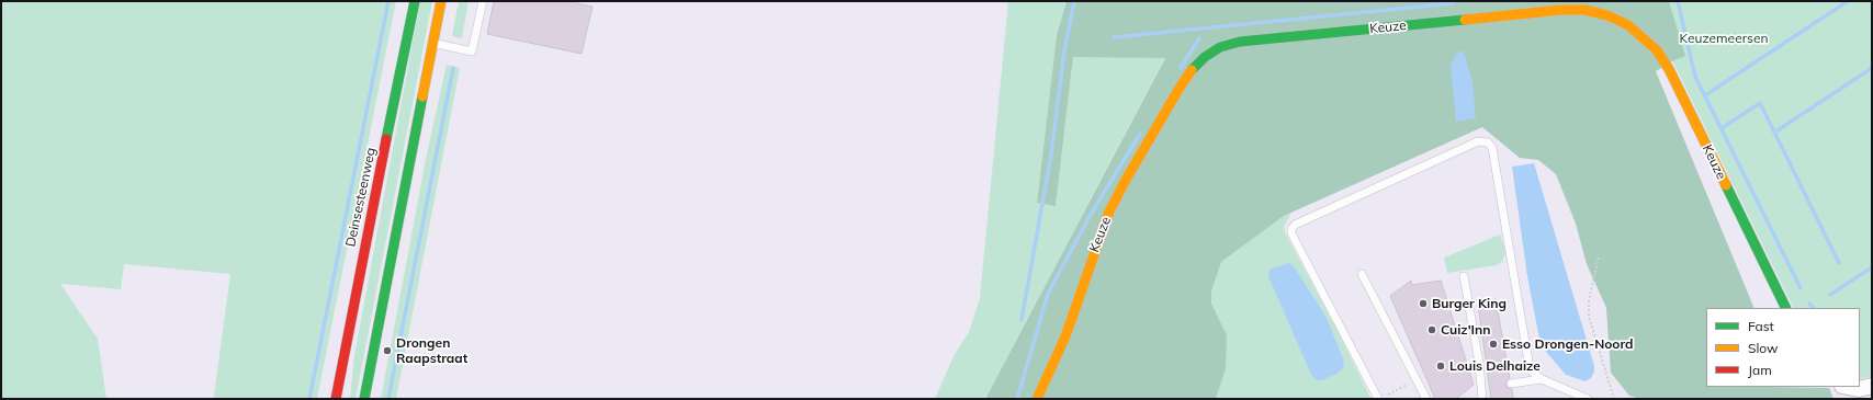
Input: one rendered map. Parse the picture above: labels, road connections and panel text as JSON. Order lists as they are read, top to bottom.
{
  "streets": {
    "main road": ["Keuze", "Deinsesteenweg"]
  },
  "parks": ["Keuzemeersen"],
  "places": [
    "Burger King",
    "Cuiz'Inn",
    "Esso Drongen-Noord",
    "Drongen Raapstraat",
    "Louis Delhaize"
  ],
  "legend": ["Fast", "Slow", "Jam"]
}
